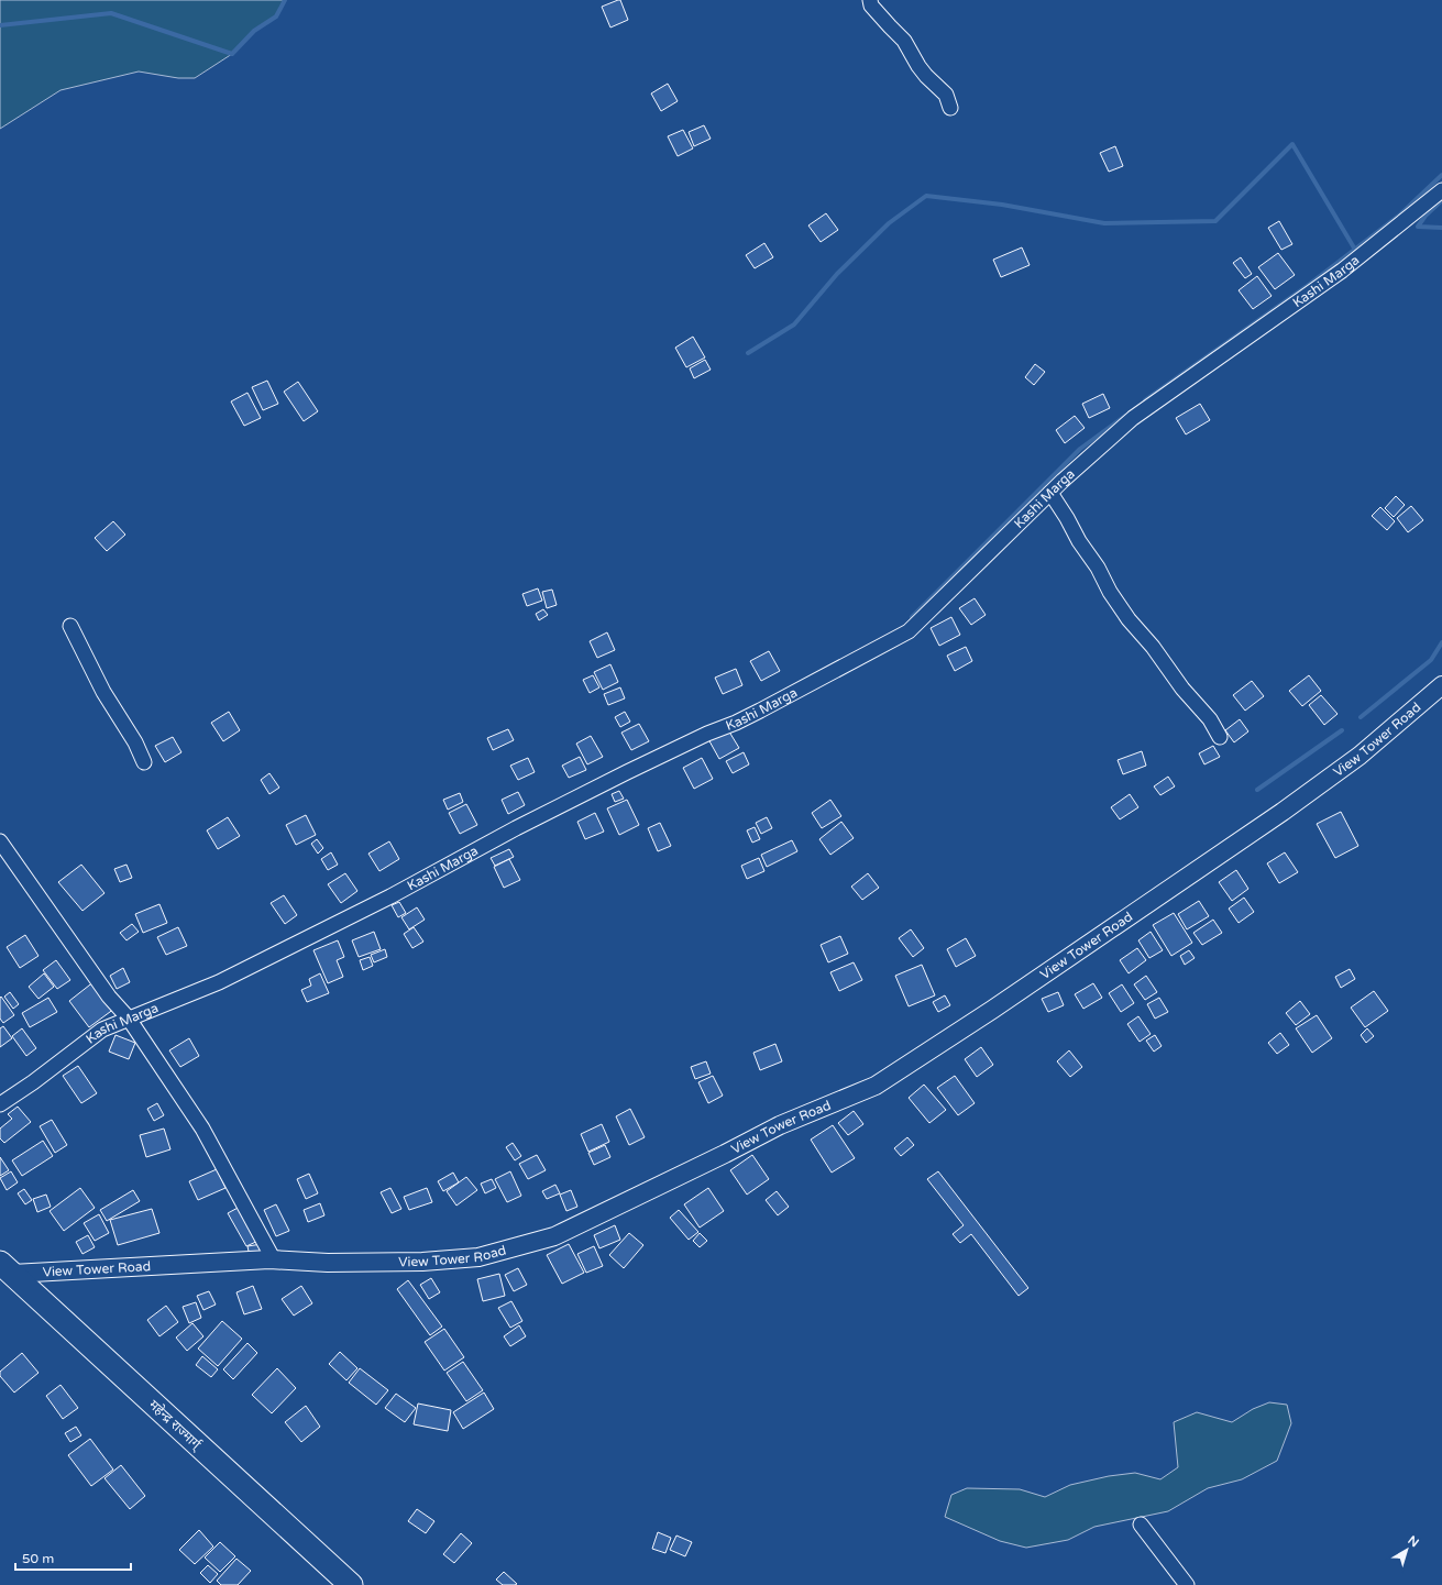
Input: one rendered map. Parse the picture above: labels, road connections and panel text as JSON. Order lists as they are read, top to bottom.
{
  "streets": {
    "highway": ["महेन्द्र राज्मार्ग्"],
    "street": ["Kashi Marga", "View Tower Road"]
  },
  "crossings": [
    ["View Tower Road", "महेन्द्र राज्मार्ग्"]
  ],
  "scale_bar": "50 m",
  "north": "top right"
}
